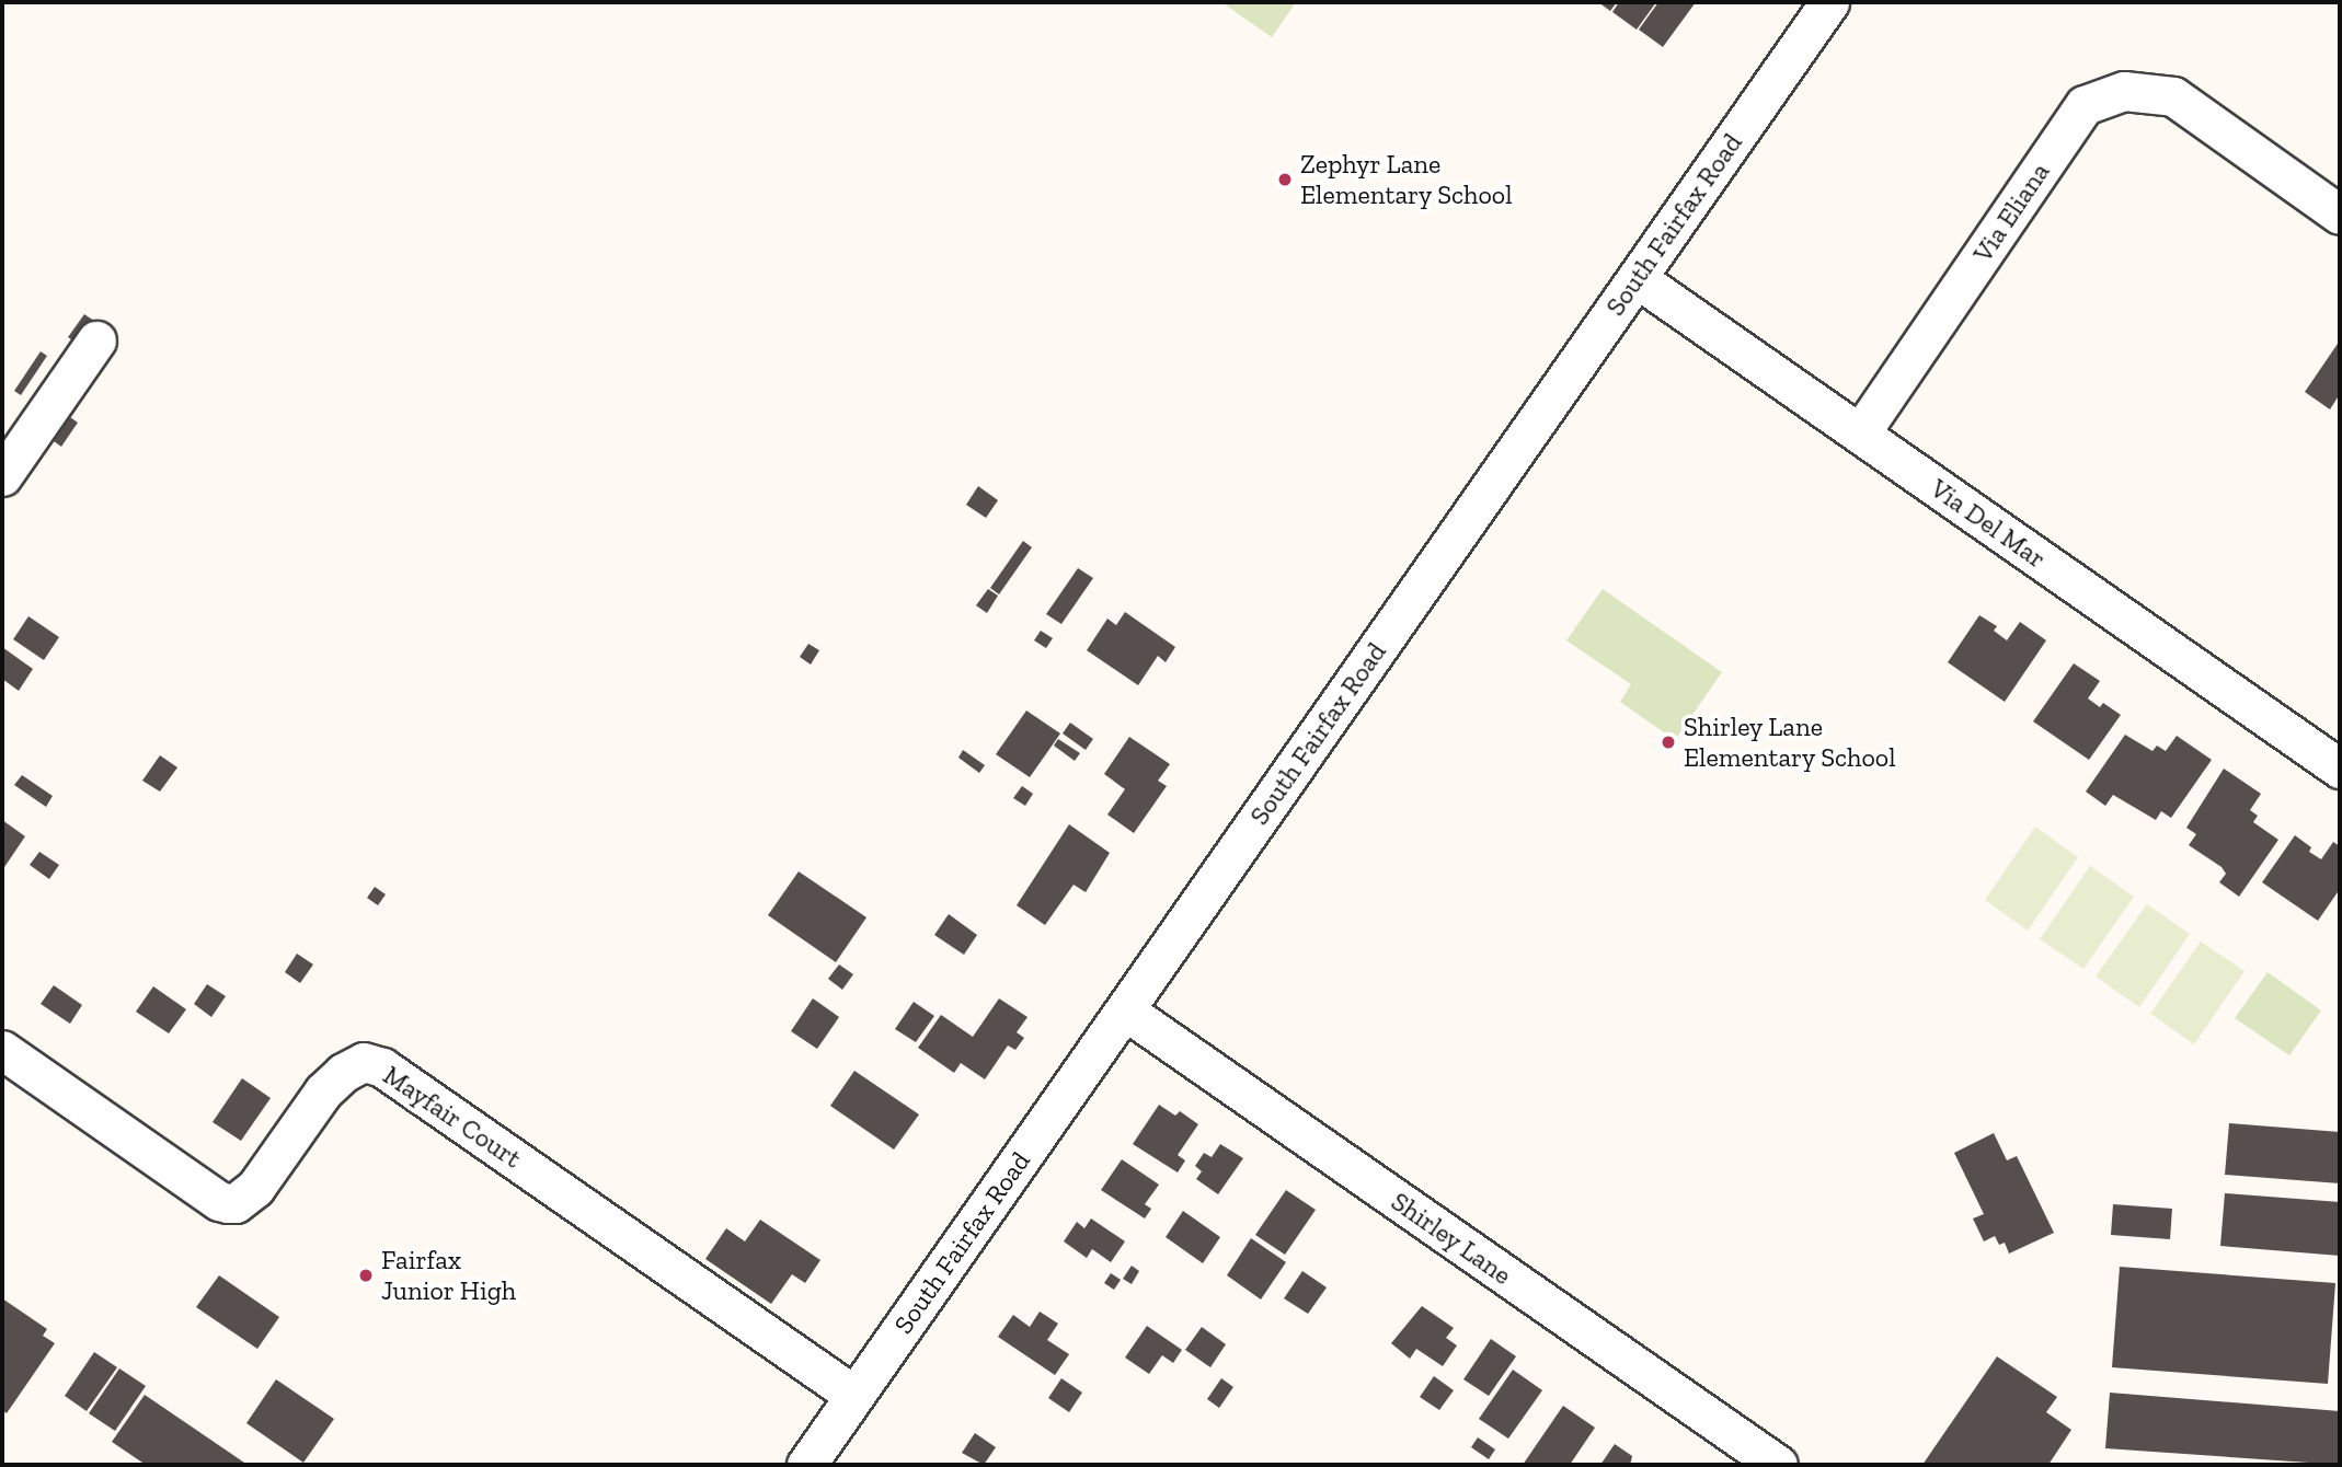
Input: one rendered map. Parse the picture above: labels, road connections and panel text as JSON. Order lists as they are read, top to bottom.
{
  "streets": {
    "street": [
      "Via Eliana",
      "South Fairfax Road",
      "Via Del Mar",
      "Mayfair Court",
      "Shirley Lane"
    ]
  },
  "crossings": [
    ["Via Eliana", "Via Del Mar"],
    ["South Fairfax Road", "Via Del Mar"],
    ["South Fairfax Road", "Mayfair Court"],
    ["South Fairfax Road", "Shirley Lane"]
  ],
  "places": ["Zephyr Lane Elementary School", "Shirley Lane Elementary School", "Fairfax Junior High"]
}
